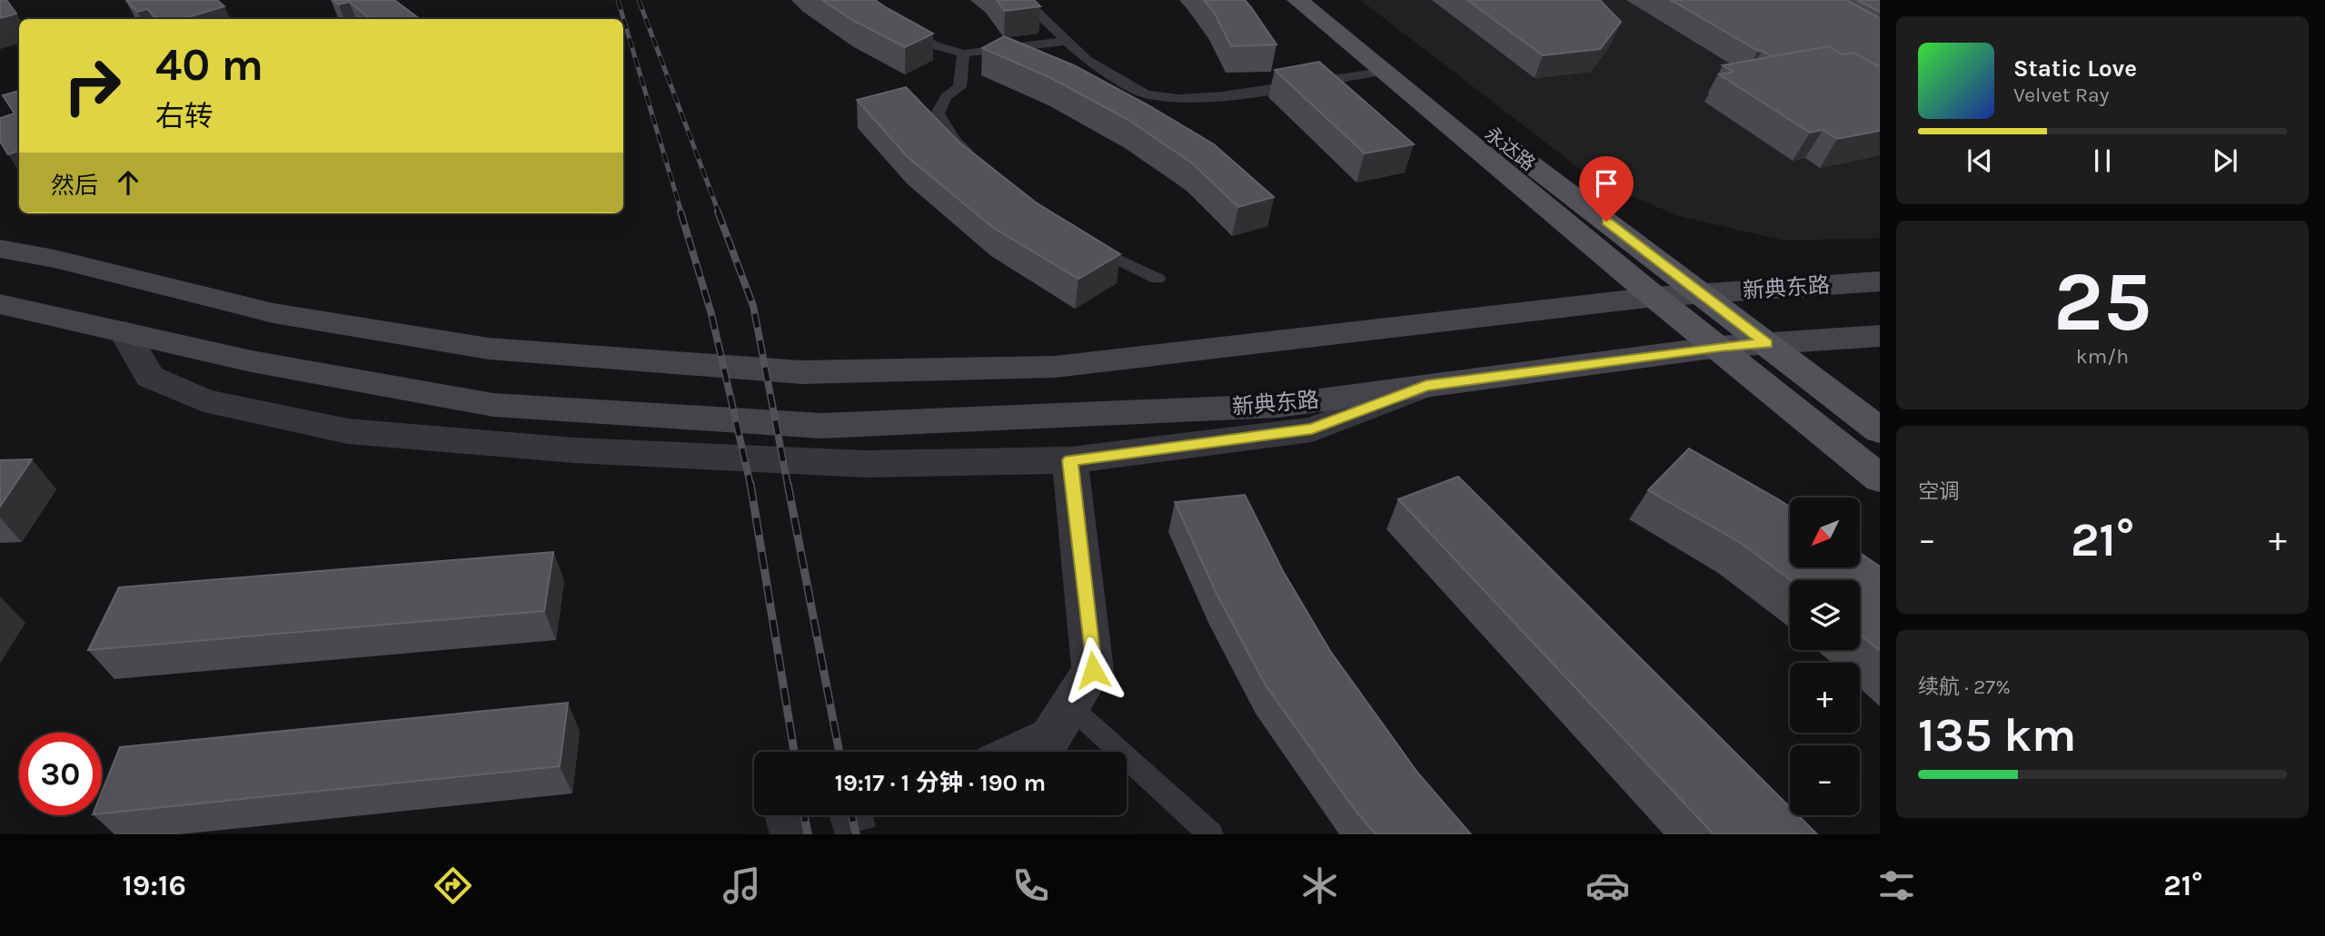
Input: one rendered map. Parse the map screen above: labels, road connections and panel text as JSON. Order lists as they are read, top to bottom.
{
  "streets": {
    "main road": ["永达路", "新典东路"]
  },
  "crossings": [
    ["永达路", "新典东路"]
  ],
  "north": "bottom left",
  "page": {
    "turn": ["40 m", "右转"],
    "song": ["Static Love", "Velvet Ray"],
    "then": "然后",
    "tile": [
      ["25", "km/h"],
      "空调",
      ["续航 · 27%", "135 km"]
    ],
    "map_buttons": ["+", "−"],
    "heat": ["−", "21°", "+"],
    "limit": "30",
    "trip": "19:17 · 1 分钟 · 190 m",
    "tabs": ["19:16", "21°"]
  }
}
